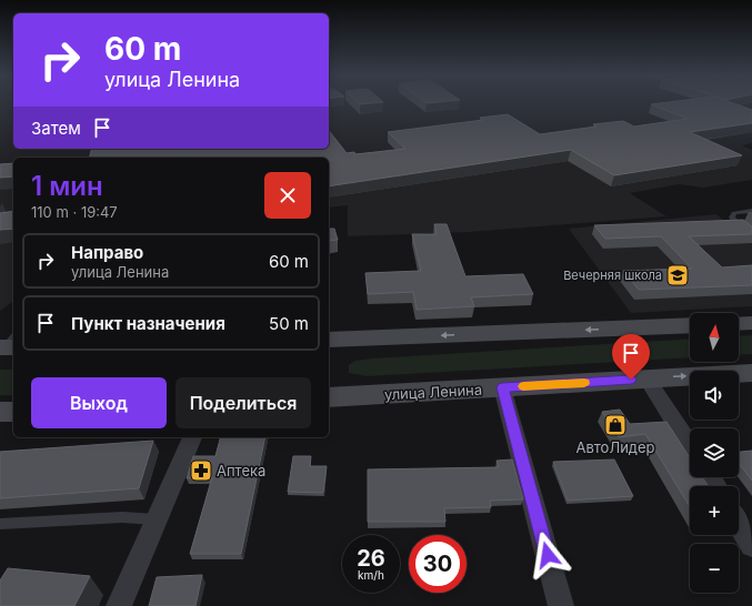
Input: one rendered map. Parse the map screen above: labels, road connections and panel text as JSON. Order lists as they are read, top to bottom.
{
  "streets": {
    "main road": ["улица Ленина"]
  },
  "places": {
    "school or university": ["Вечерняя школа"],
    "shop": ["АвтоЛидер"],
    "pharmacy": ["Аптека"]
  },
  "north": "top",
  "page": {
    "turn": ["60 m", "улица Ленина"],
    "then": "Затем",
    "heading": ["1 мин", "110 m · 19:47"],
    "list": [
      {
        "name": "Направо",
        "note": "улица Ленина",
        "value": "60 m"
      },
      {
        "name": "Пункт назначения",
        "value": "50 m"
      }
    ],
    "map_buttons": ["+", "−"],
    "buttons": ["Выход", "Поделиться"],
    "speed": "26 km/h",
    "limit": "30"
  }
}
